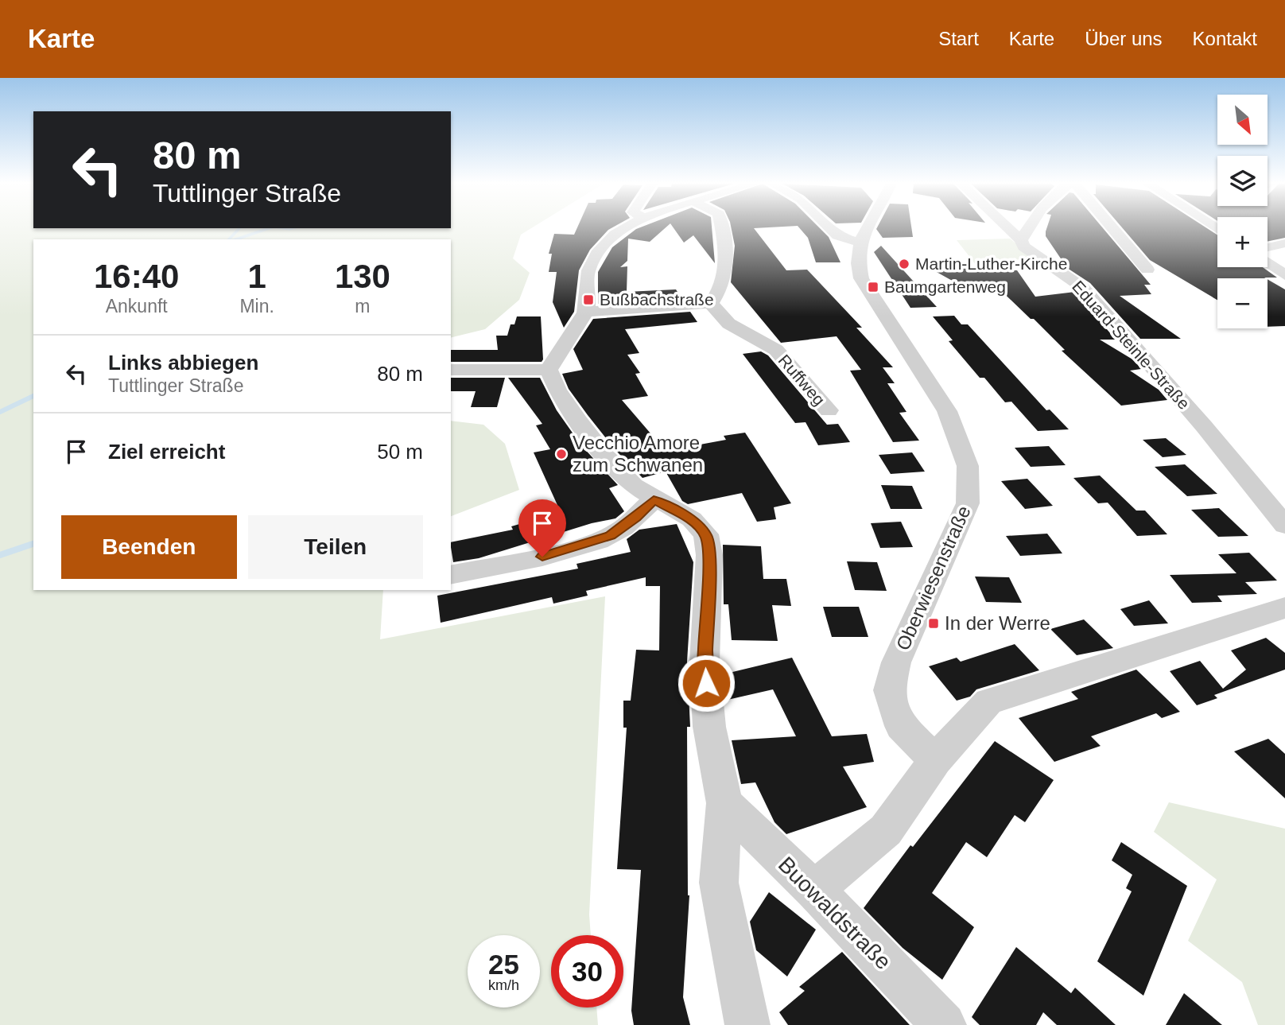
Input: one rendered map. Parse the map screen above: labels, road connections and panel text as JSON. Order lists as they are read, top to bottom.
{
  "streets": {
    "street": [
      "Eduard-Steinle-Straße",
      "Ruffweg",
      "Oberwiesenstraße",
      "Buowaldstraße"
    ]
  },
  "places": {
    "other": ["Martin-Luther-Kirche", "Vecchio Amore zum Schwanen"],
    "transit": ["Baumgartenweg", "Bußbachstraße", "In der Werre"]
  },
  "north": "bottom right",
  "page": {
    "header": "Karte",
    "nav": [
      "Start",
      "Karte",
      "Über uns",
      "Kontakt"
    ],
    "map_buttons": ["+", "−"],
    "turn": ["80 m", "Tuttlinger Straße"],
    "eta": [
      "16:40",
      "Ankunft",
      "1",
      "Min.",
      "130",
      "m"
    ],
    "list": [
      {
        "name": "Links abbiegen",
        "note": "Tuttlinger Straße",
        "value": "80 m"
      },
      {
        "name": "Ziel erreicht",
        "value": "50 m"
      }
    ],
    "buttons": ["Beenden", "Teilen"],
    "speed": "25 km/h",
    "limit": "30"
  }
}
